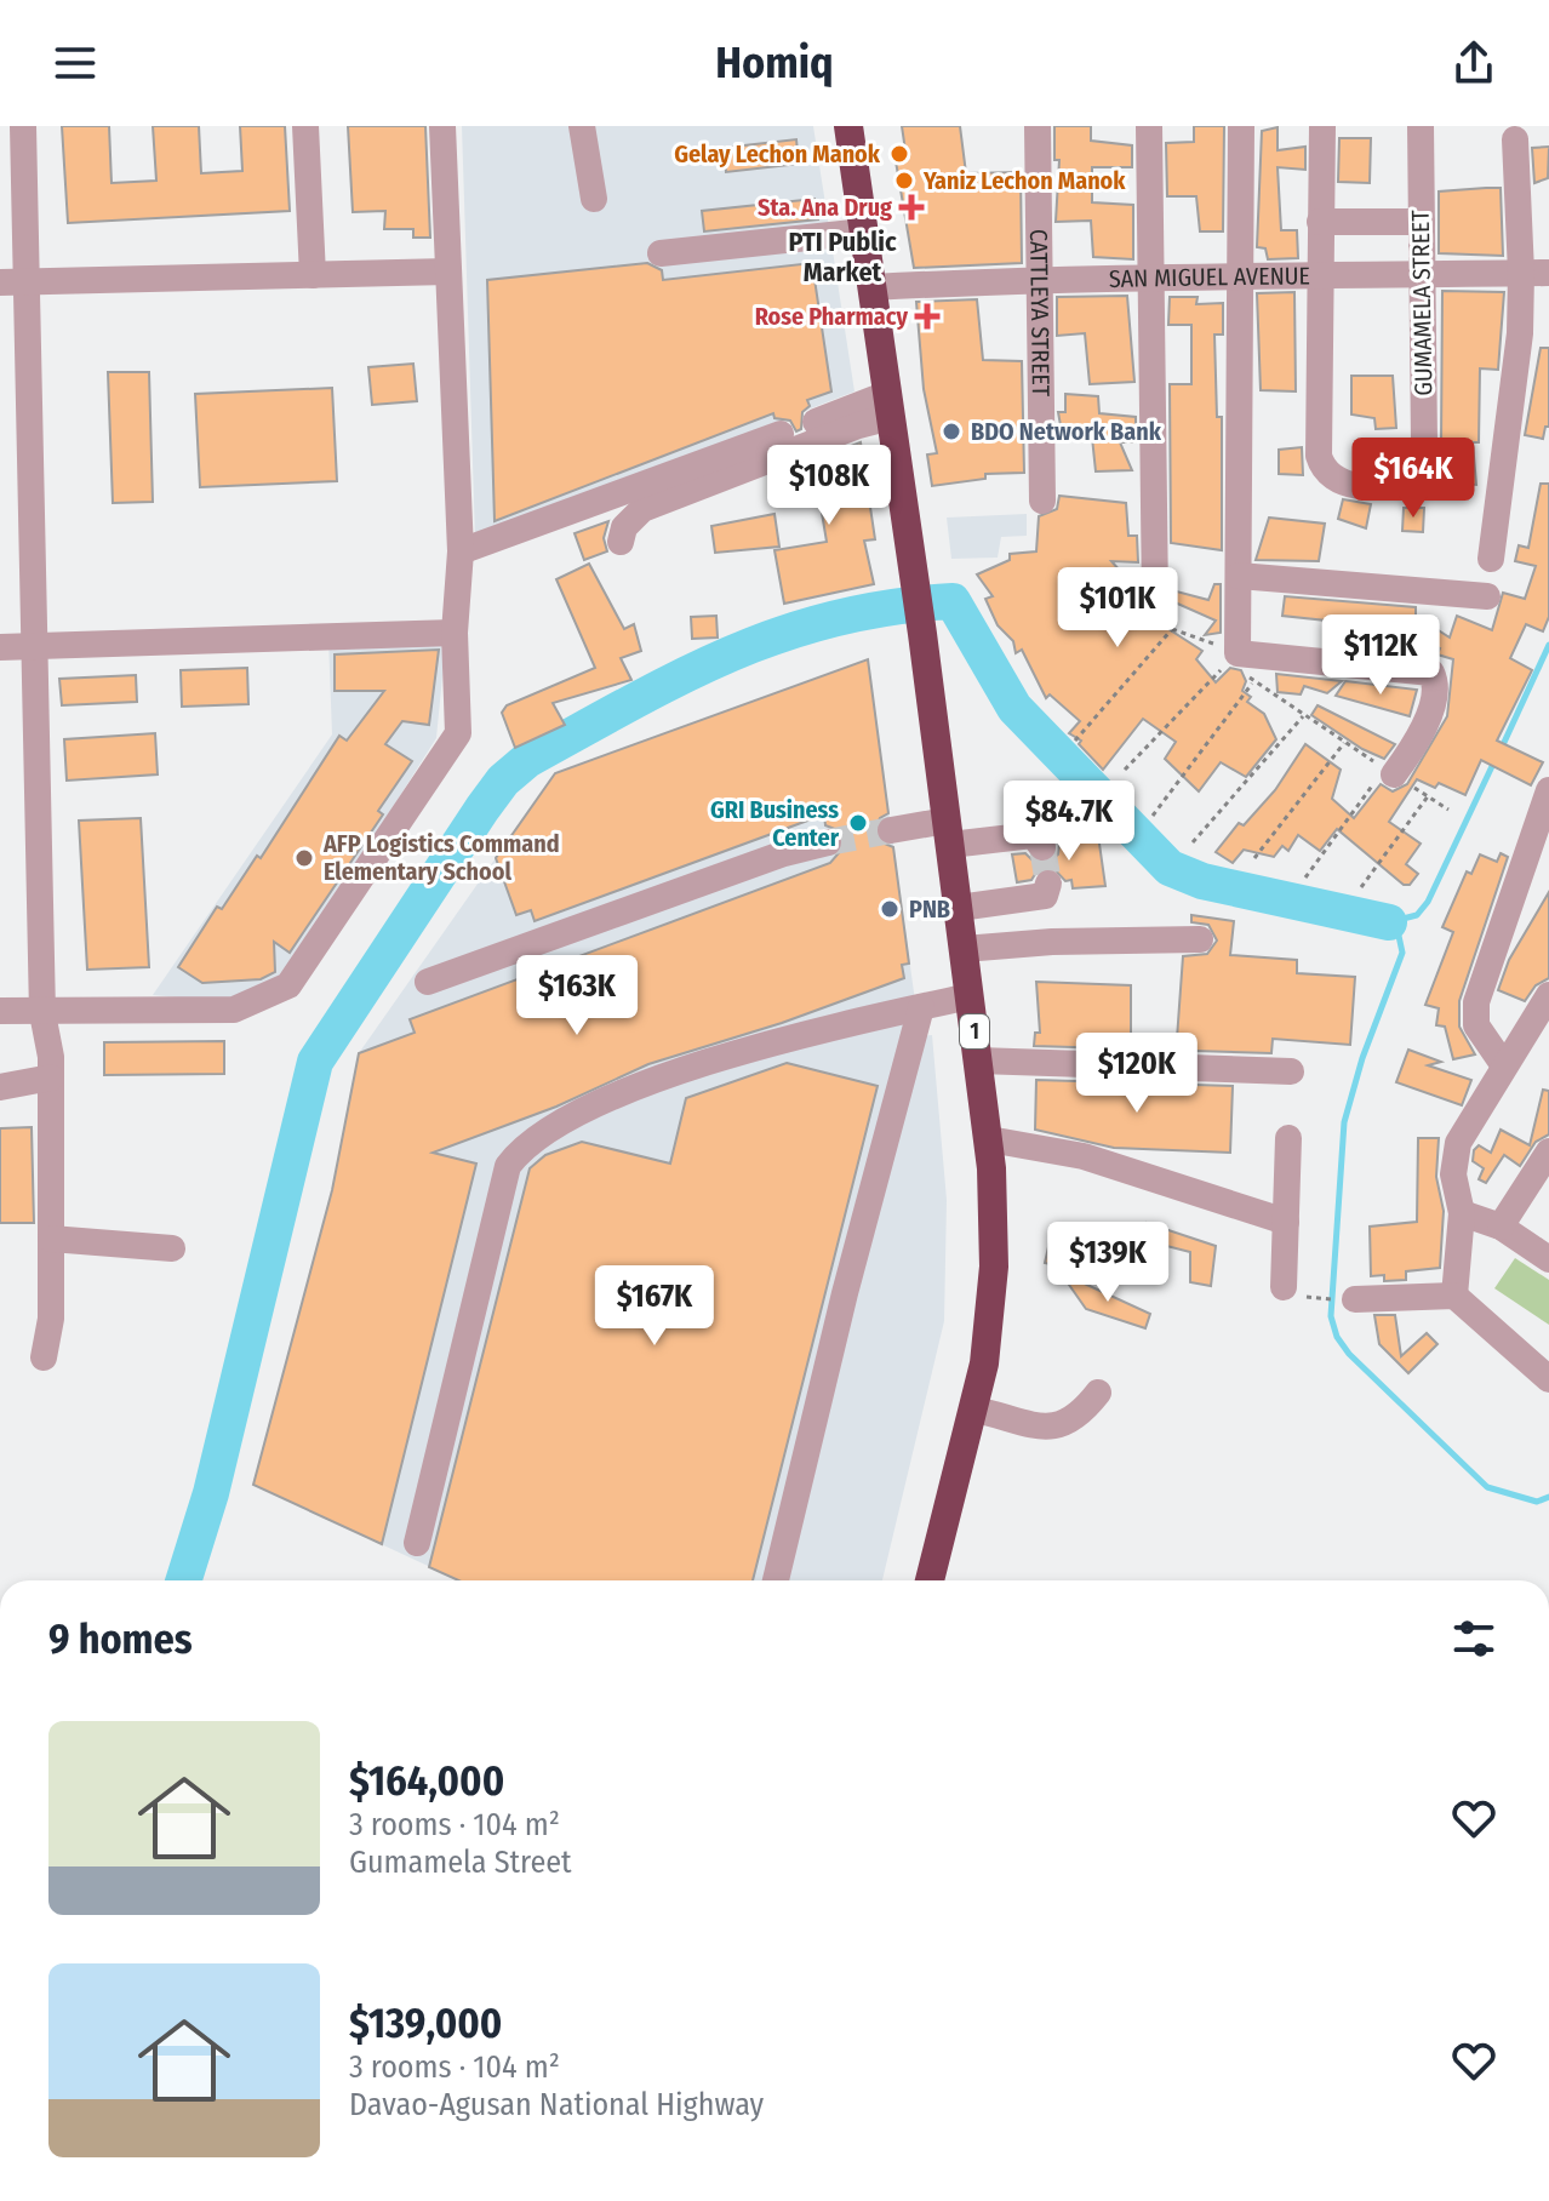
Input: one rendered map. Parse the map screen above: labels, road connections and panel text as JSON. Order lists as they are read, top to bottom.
{
  "streets": {
    "highway": ["1"],
    "street": ["SAN MIGUEL AVENUE", "GUMAMELA STREET", "CATTLEYA STREET"]
  },
  "crossings": [
    ["SAN MIGUEL AVENUE", "GUMAMELA STREET"],
    ["SAN MIGUEL AVENUE", "CATTLEYA STREET"],
    ["SAN MIGUEL AVENUE", "1"]
  ],
  "districts": ["PTI Public Market"],
  "places": {
    "other": [
      "Gelay Lechon Manok",
      "Yaniz Lechon Manok",
      "BDO Network Bank",
      "GRI Business Center",
      "AFP Logistics Command Elementary School",
      "PNB"
    ],
    "health": ["Sta. Ana Drug", "Rose Pharmacy"]
  },
  "page": {
    "header": "Homiq",
    "price": [
      "$164K",
      "$108K",
      "$101K",
      "$112K",
      "$84.7K",
      "$163K",
      "$120K",
      "$139K",
      "$167K"
    ],
    "heading": "9 homes",
    "list": [
      {
        "name": "$164,000",
        "note": "3 rooms · 104 m² · Gumamela Street"
      },
      {
        "name": "$139,000",
        "note": "3 rooms · 104 m² · Davao-Agusan National Highway"
      }
    ]
  }
}
